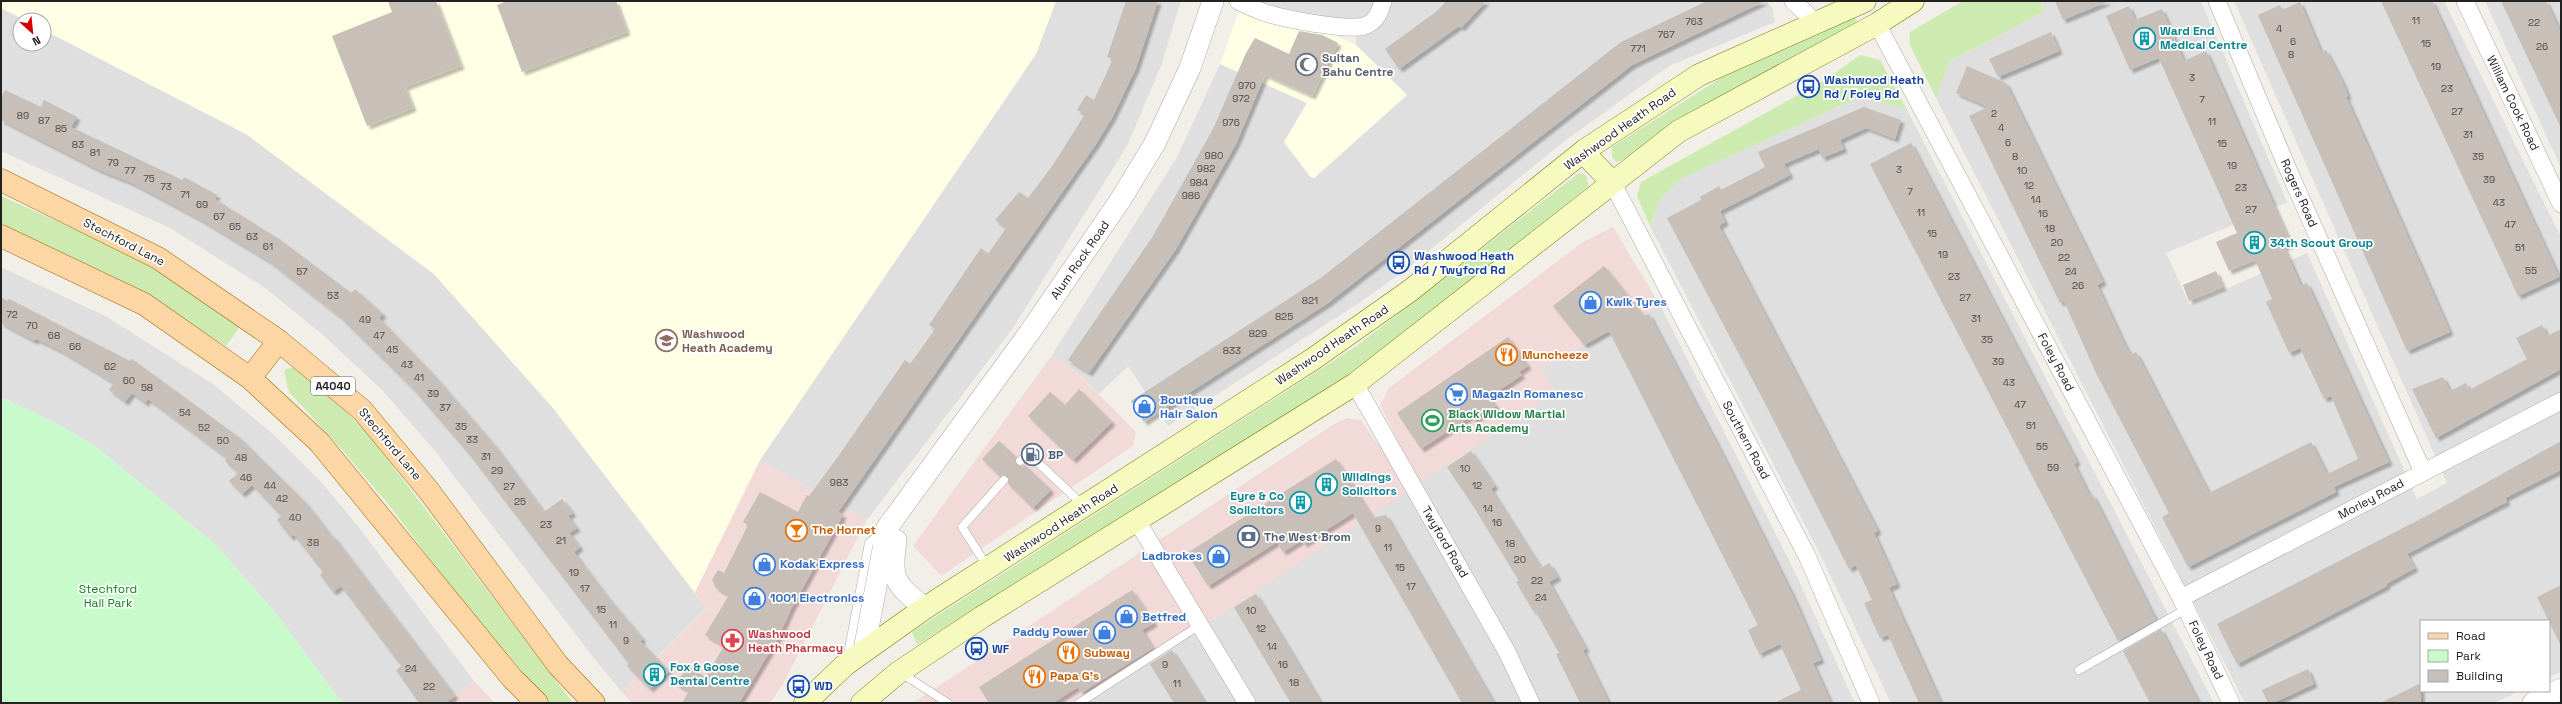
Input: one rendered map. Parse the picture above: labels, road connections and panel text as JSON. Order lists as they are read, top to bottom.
{
  "streets": {
    "main road": ["Washwood Heath Road", "Stechford Lane", "A4040"],
    "street": [
      "William Cook Road",
      "Rogers Road",
      "Alum Rock Road",
      "Foley Road",
      "Southern Road",
      "Morley Road",
      "Twyford Road"
    ]
  },
  "crossings": [
    ["Washwood Heath Road", "Alum Rock Road"],
    ["Rogers Road", "Morley Road"],
    ["Foley Road", "Morley Road"]
  ],
  "parks": ["Stechford Hall Park"],
  "places": {
    "building": [
      "Ward End Medical Centre",
      "34th Scout Group",
      "Wildings Solicitors",
      "Eyre & Co Solicitors",
      "Fox & Goose Dental Centre"
    ],
    "mosque": ["Sultan Bahu Centre"],
    "bus stop": [
      "Washwood Heath Rd / Foley Rd",
      "Washwood Heath Rd / Twyford Rd",
      "WF",
      "WD"
    ],
    "shop": [
      "Kwik Tyres",
      "Boutique Hair Salon",
      "Ladbrokes",
      "Kodak Express",
      "1001 Electronics",
      "Betfred",
      "Paddy Power"
    ],
    "school or university": ["Washwood Heath Academy"],
    "restaurant": ["Muncheeze", "Subway", "Papa G's"],
    "supermarket": ["Magazin Romanesc"],
    "sports": ["Black Widow Martial Arts Academy"],
    "fuel station": ["BP"],
    "bar": ["The Hornet"],
    "bank": ["The West Brom"],
    "pharmacy": ["Washwood Heath Pharmacy"]
  },
  "house_numbers": [
    "11",
    "763",
    "22",
    "4",
    "767",
    "6",
    "15",
    "26",
    "771",
    "8",
    "19",
    "3",
    "970",
    "23",
    "972",
    "7",
    "27",
    "2",
    "89",
    "87",
    "11",
    "976",
    "4",
    "85",
    "31",
    "6",
    "15",
    "83",
    "81",
    "980",
    "8",
    "35",
    "79",
    "19",
    "982",
    "3",
    "77",
    "10",
    "75",
    "39",
    "984",
    "12",
    "73",
    "23",
    "7",
    "71",
    "986",
    "14",
    "43",
    "69",
    "27",
    "11",
    "16",
    "67",
    "47",
    "65",
    "18",
    "15",
    "63",
    "20",
    "61",
    "51",
    "19",
    "22",
    "55",
    "57",
    "24",
    "23",
    "26",
    "53",
    "27",
    "821",
    "72",
    "825",
    "31",
    "49",
    "70",
    "829",
    "68",
    "47",
    "35",
    "66",
    "45",
    "833",
    "39",
    "43",
    "62",
    "41",
    "60",
    "43",
    "58",
    "39",
    "47",
    "37",
    "54",
    "51",
    "35",
    "52",
    "33",
    "50",
    "55",
    "31",
    "48",
    "59",
    "10",
    "29",
    "46",
    "983",
    "44",
    "12",
    "27",
    "42",
    "25",
    "14",
    "40",
    "16",
    "23",
    "9",
    "21",
    "38",
    "18",
    "11",
    "20",
    "15",
    "19",
    "22",
    "17",
    "17",
    "24",
    "15",
    "10",
    "11",
    "12",
    "9",
    "14",
    "9",
    "16",
    "24",
    "18",
    "11",
    "22"
  ],
  "legend": ["Road", "Park", "Building"],
  "north": "bottom right"
}
